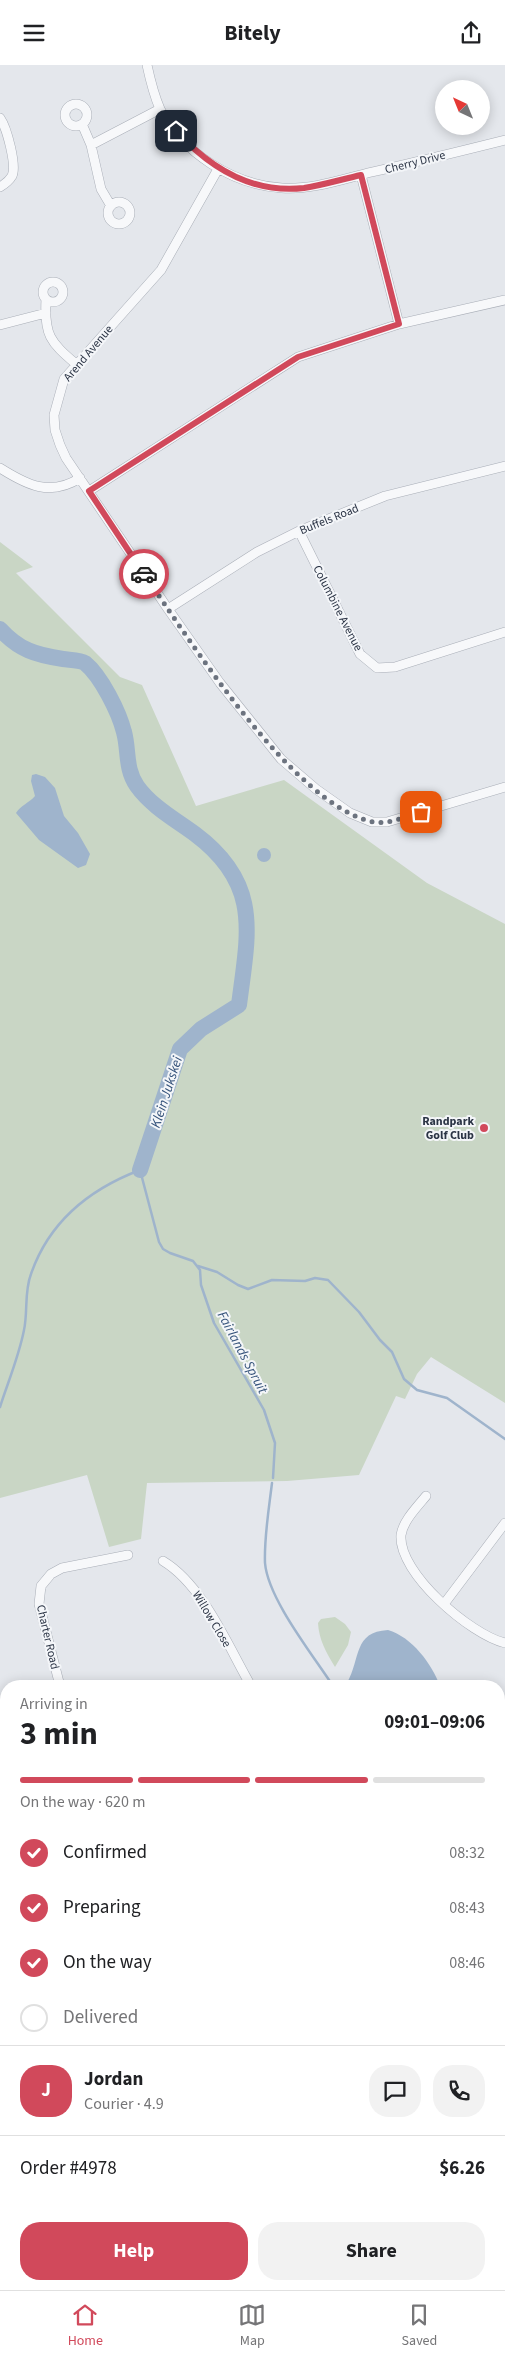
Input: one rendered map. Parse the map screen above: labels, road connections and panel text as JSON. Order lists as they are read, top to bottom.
{
  "streets": {
    "street": [
      "Cherry Drive",
      "Arend Avenue",
      "Buffels Road",
      "Columbine Avenue",
      "Willow Close",
      "Charter Road"
    ]
  },
  "crossings": [
    ["Cherry Drive", "Arend Avenue"],
    ["Arend Avenue", "Buffels Road"],
    ["Buffels Road", "Columbine Avenue"]
  ],
  "water": ["Klein Jukskei", "Fairlands Spruit"],
  "places": ["Randpark Golf Club"],
  "north": "top left",
  "page": {
    "header": "Bitely",
    "heading": ["3 min", "Arriving in", "09:01–09:06"],
    "panel": [
      "Jordan",
      "Courier · 4.9",
      "Order #4978",
      "$6.26"
    ],
    "bar": "On the way · 620 m",
    "list": [
      ["Confirmed", "08:32"],
      ["Preparing", "08:43"],
      ["On the way", "08:46"],
      "Delivered"
    ],
    "round": "J",
    "buttons": ["Help", "Share"],
    "tabs": ["Home", "Map", "Saved"]
  }
}
